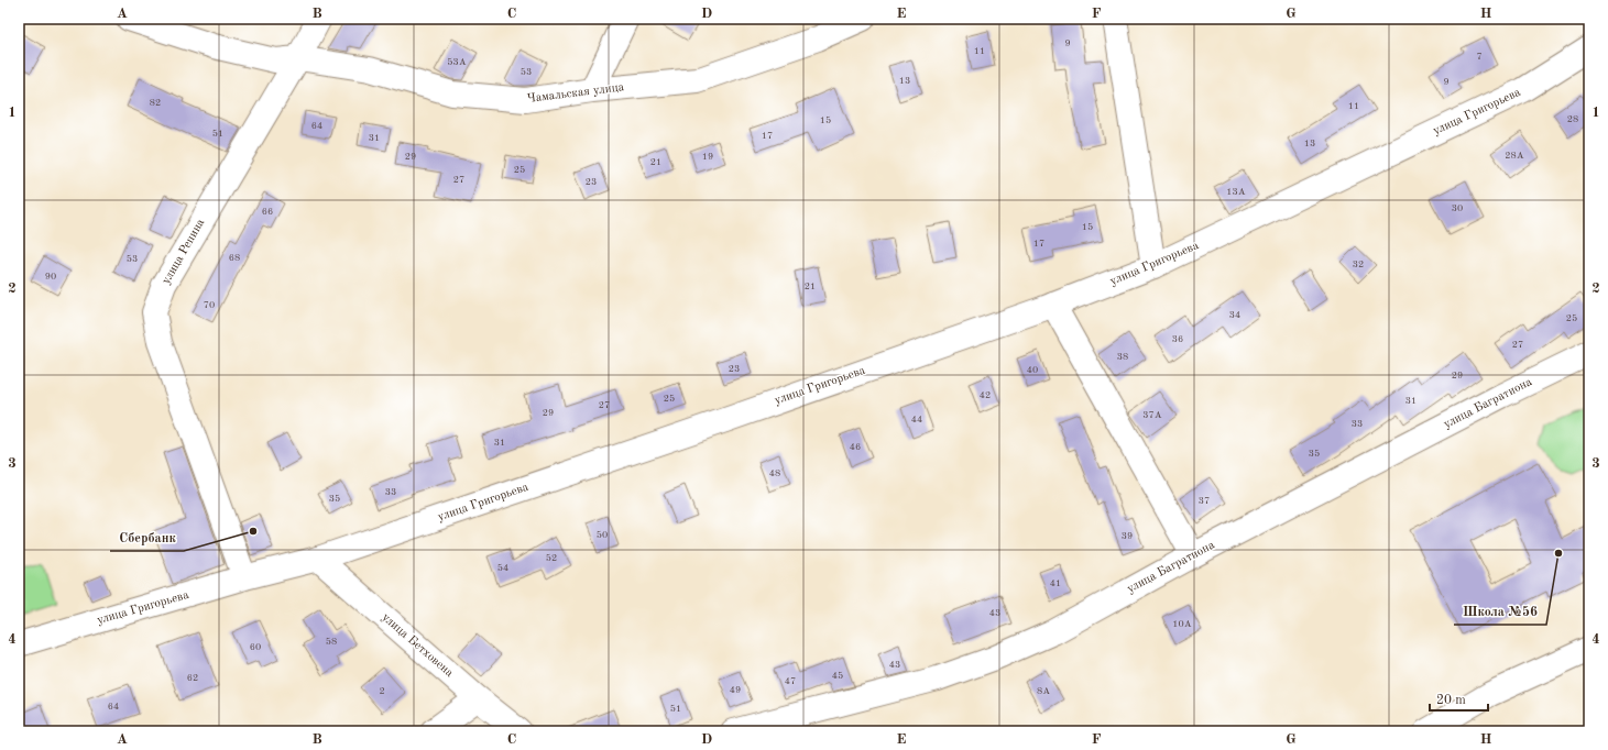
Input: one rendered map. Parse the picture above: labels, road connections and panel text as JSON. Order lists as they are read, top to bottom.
{
  "streets": {
    "street": [
      "Чамальская улица",
      "улица Григорьева",
      "улица Репина",
      "улица Багратиона",
      "улица Бетховена"
    ]
  },
  "crossings": [
    ["Чамальская улица", "улица Репина"],
    ["улица Григорьева", "улица Репина"],
    ["улица Григорьева", "улица Бетховена"]
  ],
  "places": ["Сбербанк", "Школа №56"],
  "house_numbers": [
    "9",
    "11",
    "7",
    "53А",
    "53",
    "13",
    "9",
    "82",
    "11",
    "28",
    "15",
    "64",
    "51",
    "17",
    "31",
    "13",
    "28А",
    "29",
    "19",
    "21",
    "25",
    "27",
    "23",
    "13А",
    "30",
    "66",
    "15",
    "17",
    "68",
    "53",
    "32",
    "90",
    "21",
    "70",
    "34",
    "25",
    "36",
    "27",
    "38",
    "23",
    "40",
    "29",
    "42",
    "25",
    "31",
    "27",
    "29",
    "37А",
    "44",
    "33",
    "31",
    "46",
    "35",
    "48",
    "33",
    "35",
    "37",
    "50",
    "39",
    "52",
    "54",
    "41",
    "43",
    "10А",
    "58",
    "60",
    "43",
    "45",
    "62",
    "47",
    "49",
    "2",
    "8А",
    "64",
    "51"
  ],
  "scale_bar": "20 m",
  "grid": {
    "columns": [
      "A",
      "B",
      "C",
      "D",
      "E",
      "F",
      "G",
      "H"
    ],
    "rows": [
      "1",
      "2",
      "3",
      "4"
    ]
  }
}
